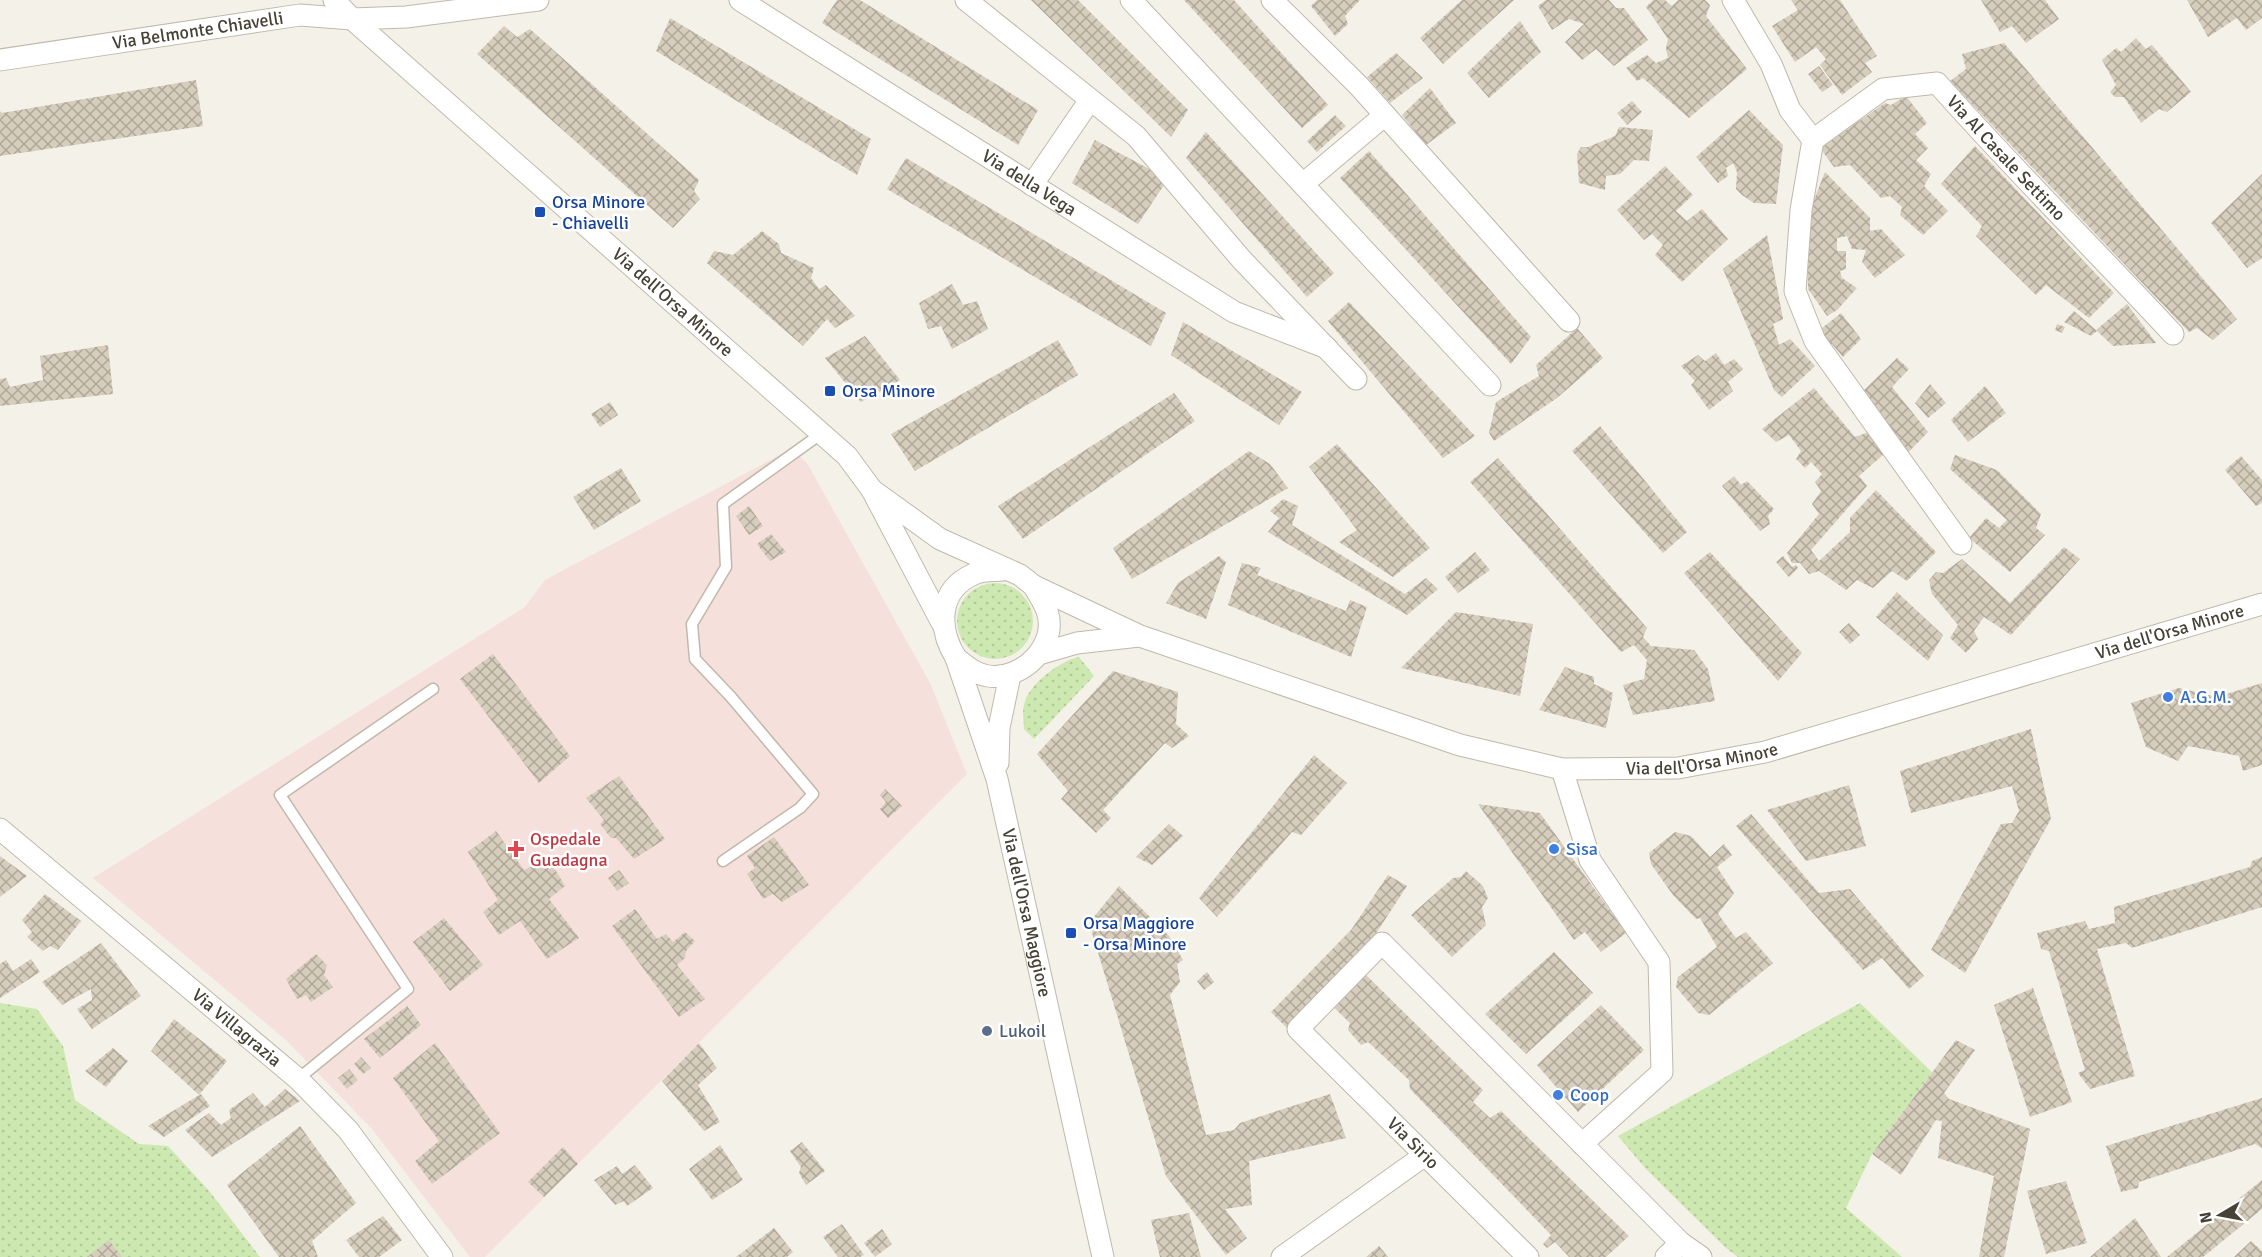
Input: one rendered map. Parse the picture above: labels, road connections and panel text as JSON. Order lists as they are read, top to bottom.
{
  "streets": {
    "street": [
      "Via Belmonte Chiavelli",
      "Via Al Casale Settimo",
      "Via della Vega",
      "Via dell'Orsa Minore",
      "Via dell'Orsa Maggiore",
      "Via Villagrazia",
      "Via Sirio"
    ]
  },
  "crossings": [
    ["Via Belmonte Chiavelli", "Via dell'Orsa Minore"]
  ],
  "places": {
    "transit": ["Orsa Minore - Chiavelli", "Orsa Minore", "Orsa Maggiore - Orsa Minore"],
    "other": [
      "A.G.M.",
      "Sisa",
      "Lukoil",
      "Coop"
    ],
    "health": ["Ospedale Guadagna"]
  },
  "north": "left"
}
